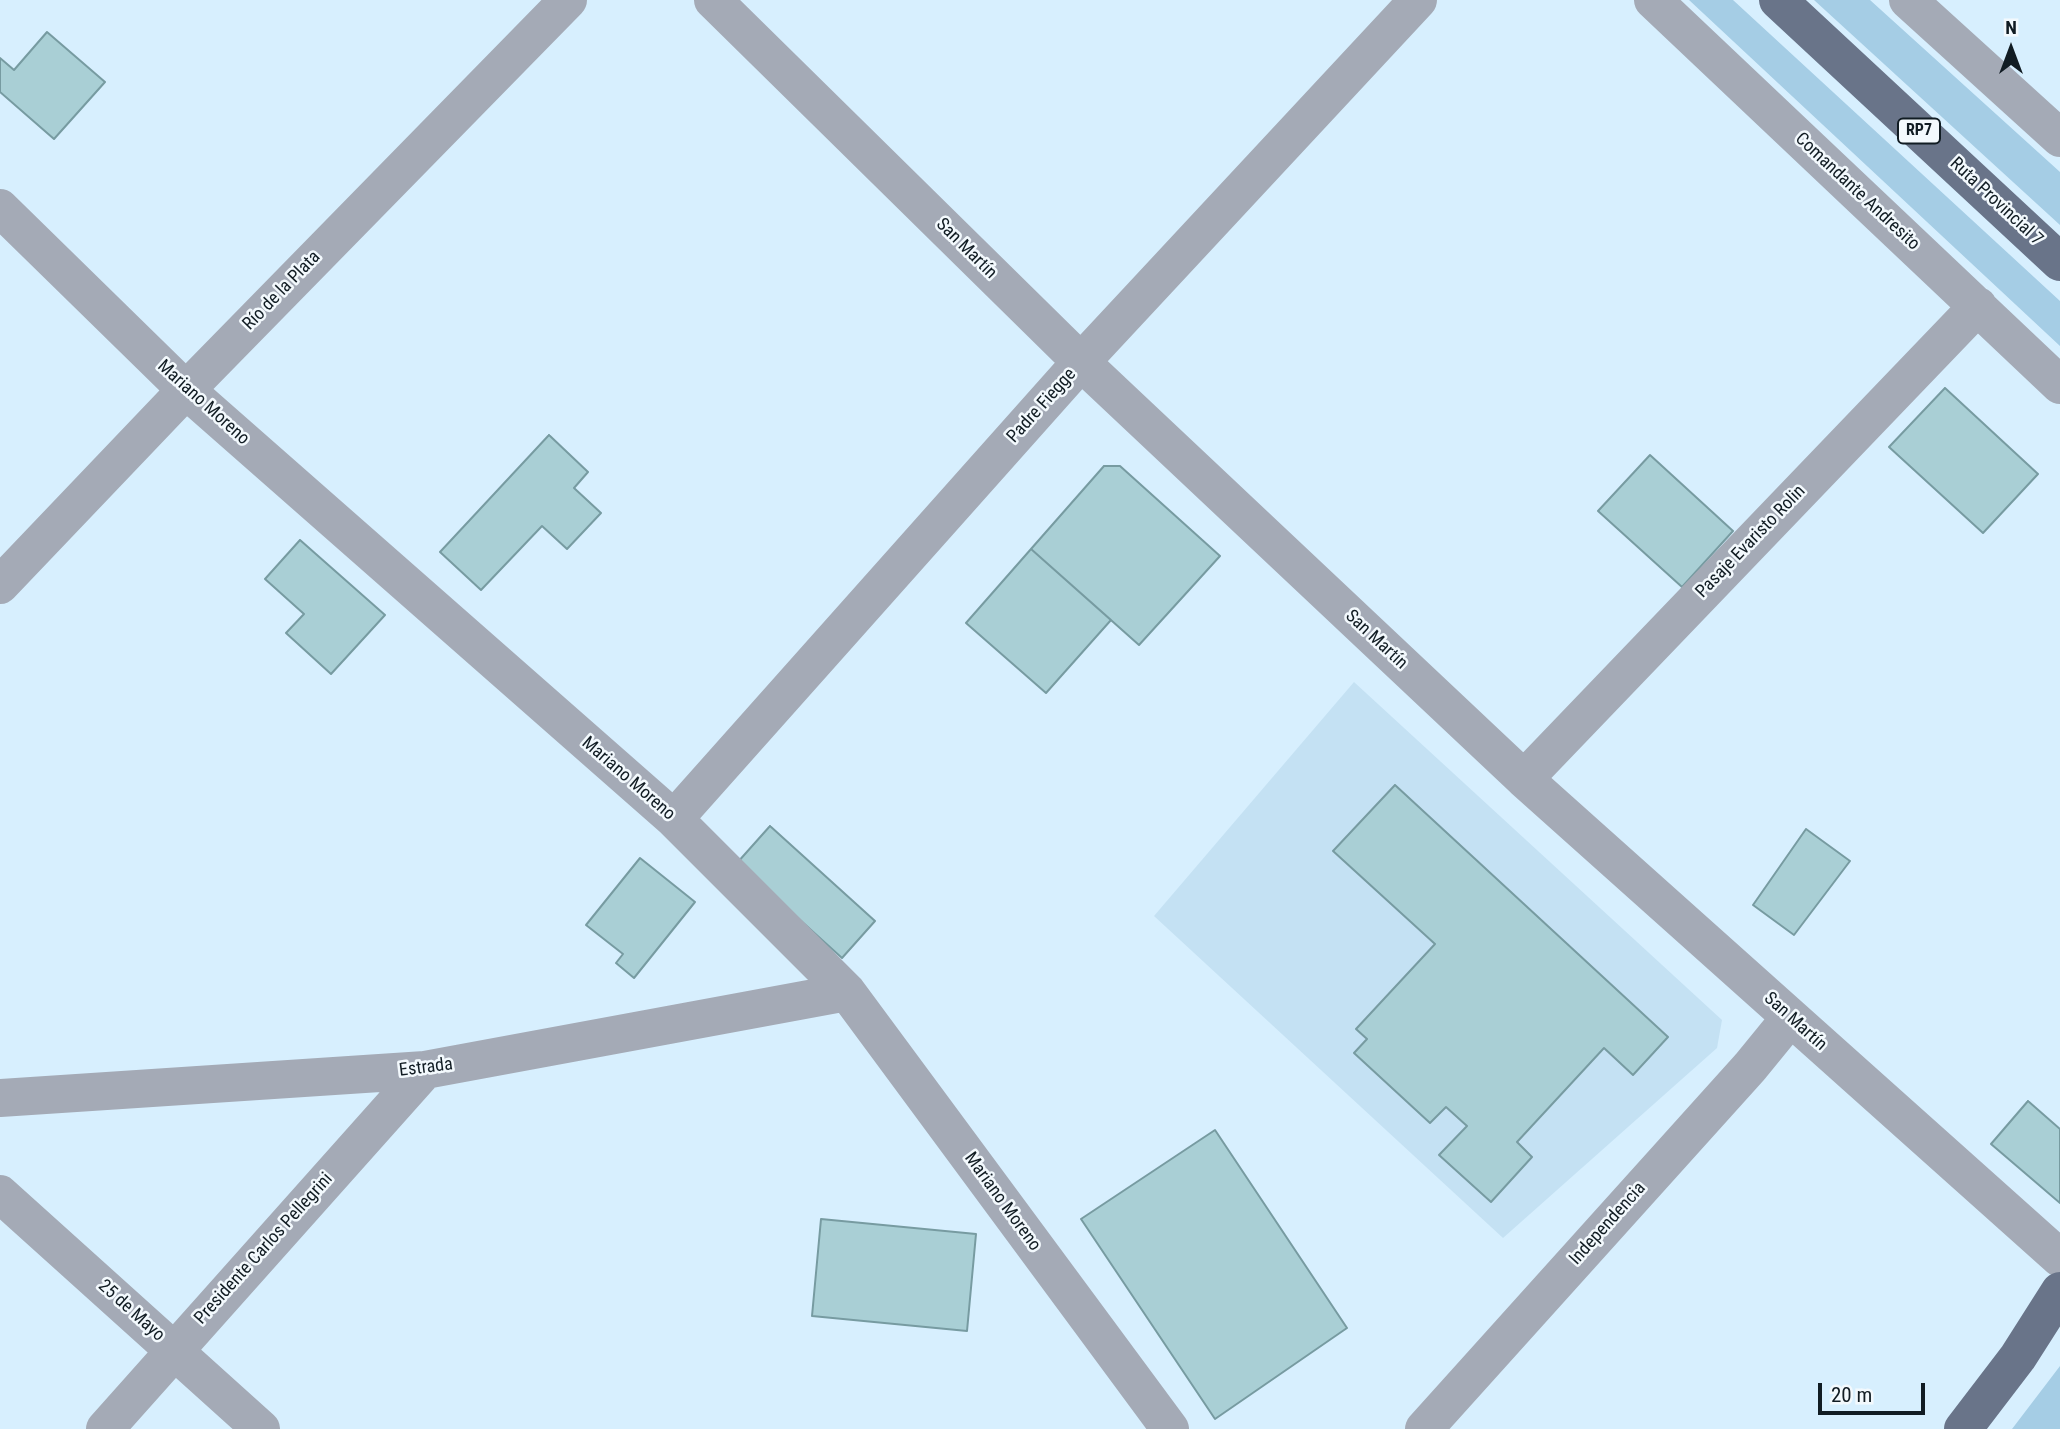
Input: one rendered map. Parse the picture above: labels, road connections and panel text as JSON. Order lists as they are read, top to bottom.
{
  "streets": {
    "main road": ["RP7", "Ruta Provincial 7"],
    "street": [
      "Comandante Andresito",
      "San Martín",
      "Río de la Plata",
      "Mariano Moreno",
      "Padre Fiegge",
      "Pasaje Evaristo Rolin",
      "Estrada",
      "Independencia",
      "Presidente Carlos Pellegrini",
      "25 de Mayo"
    ]
  },
  "crossings": [
    ["Comandante Andresito", "Pasaje Evaristo Rolin"],
    ["San Martín", "Padre Fiegge"],
    ["San Martín", "Pasaje Evaristo Rolin"],
    ["San Martín", "Independencia"],
    ["Río de la Plata", "Mariano Moreno"],
    ["Mariano Moreno", "Padre Fiegge"],
    ["Mariano Moreno", "Estrada"],
    ["Estrada", "Presidente Carlos Pellegrini"],
    ["Presidente Carlos Pellegrini", "25 de Mayo"]
  ],
  "scale_bar": "20 m",
  "north": "top"
}
